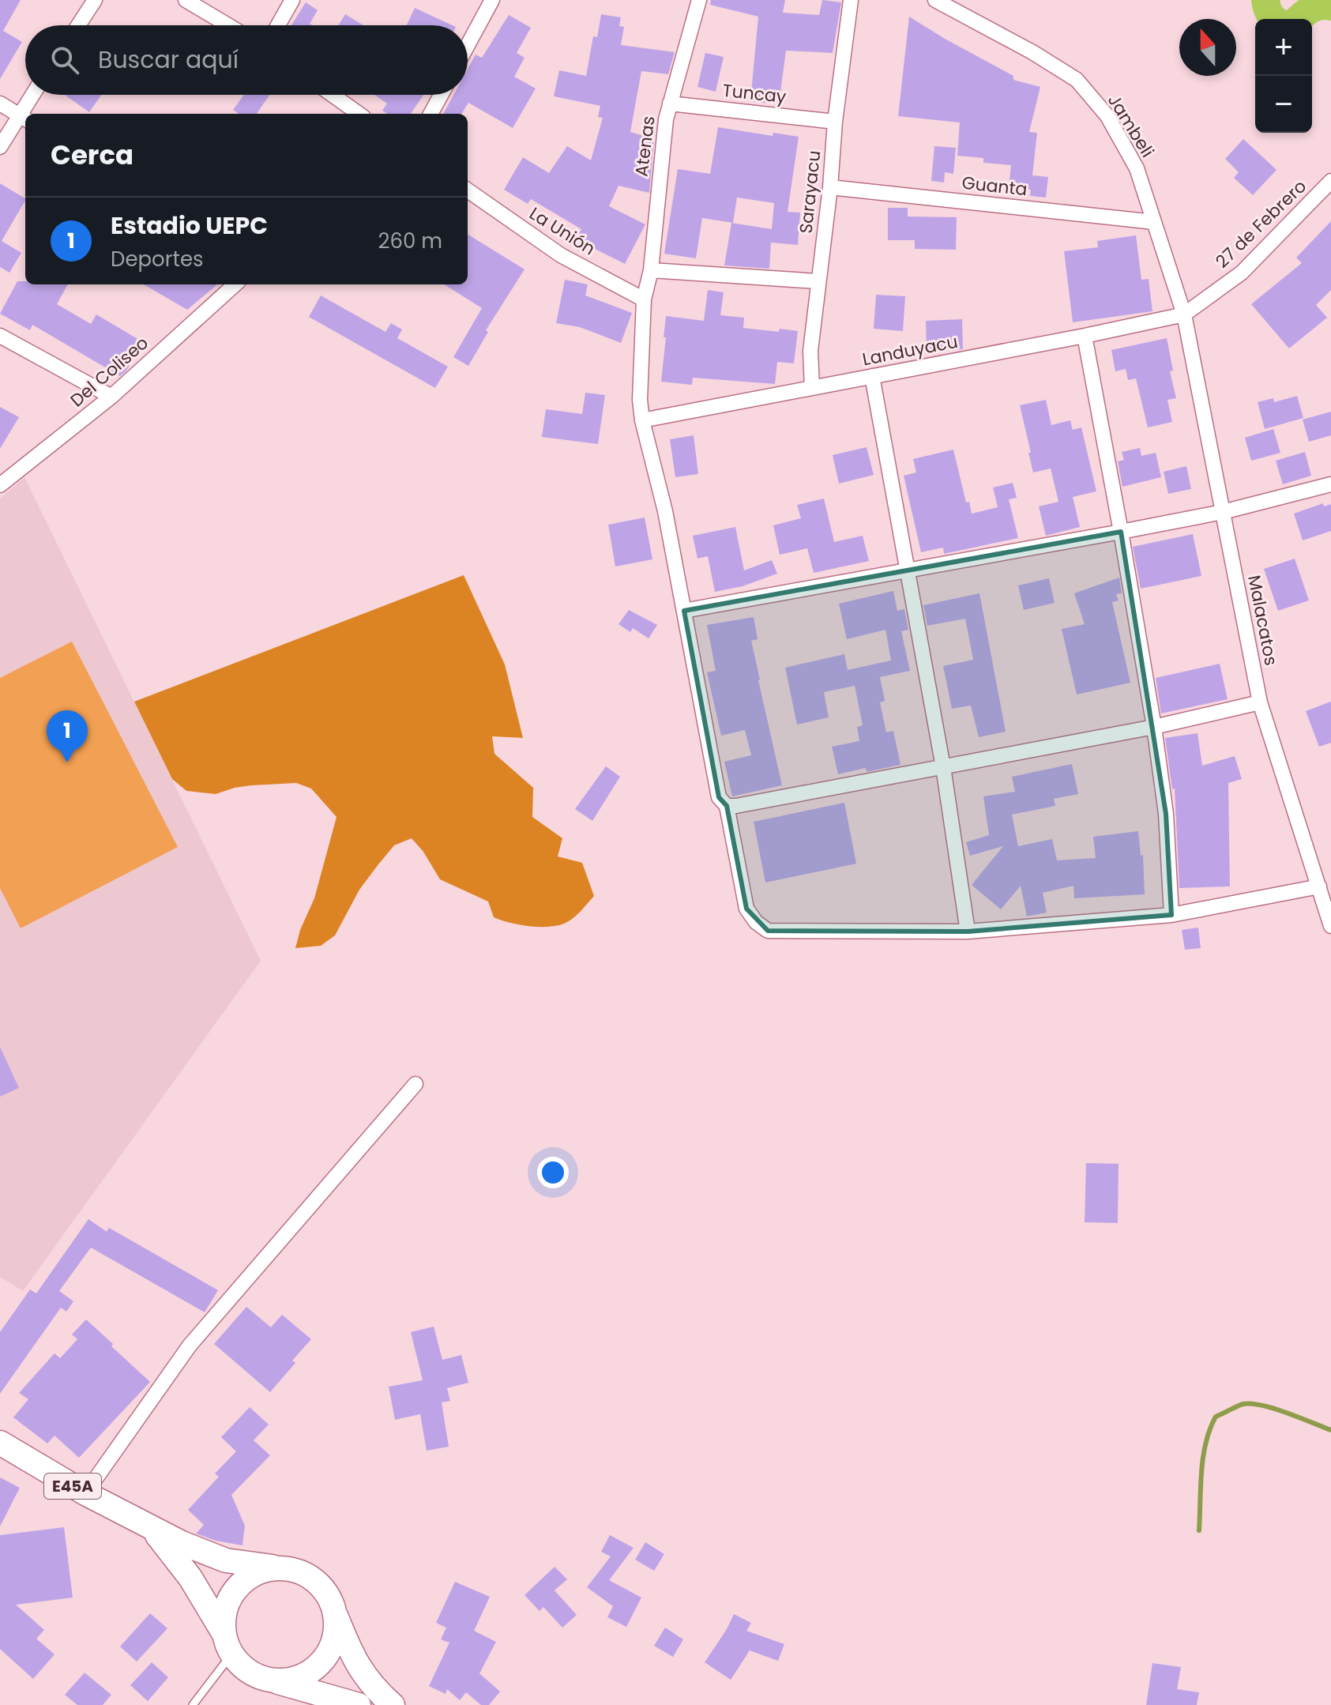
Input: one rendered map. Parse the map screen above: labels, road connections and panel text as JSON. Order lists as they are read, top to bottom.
{
  "streets": {
    "highway": ["E45A"],
    "street": [
      "Tuncay",
      "Jambeli",
      "Atenas",
      "Guanta",
      "Sarayacu",
      "27 de Febrero",
      "La Unión",
      "Landuyacu",
      "Del Coliseo",
      "Malacatos"
    ]
  },
  "crossings": [
    ["Tuncay", "Atenas"],
    ["Tuncay", "Sarayacu"],
    ["Jambeli", "Guanta"],
    ["Jambeli", "27 de Febrero"],
    ["Jambeli", "Landuyacu"],
    ["Jambeli", "Malacatos"],
    ["Atenas", "La Unión"],
    ["Atenas", "Landuyacu"],
    ["Atenas", "Malacatos"],
    ["Guanta", "Sarayacu"],
    ["Sarayacu", "Landuyacu"],
    ["27 de Febrero", "Landuyacu"],
    ["27 de Febrero", "Malacatos"],
    ["Landuyacu", "Malacatos"]
  ],
  "north": "top",
  "page": {
    "map_buttons": ["+", "−"],
    "search": "Buscar aquí",
    "heading": "Cerca",
    "list": [
      {
        "mark": "1",
        "name": "Estadio UEPC",
        "note": "Deportes",
        "value": "260 m"
      }
    ],
    "pins": "1"
  }
}
